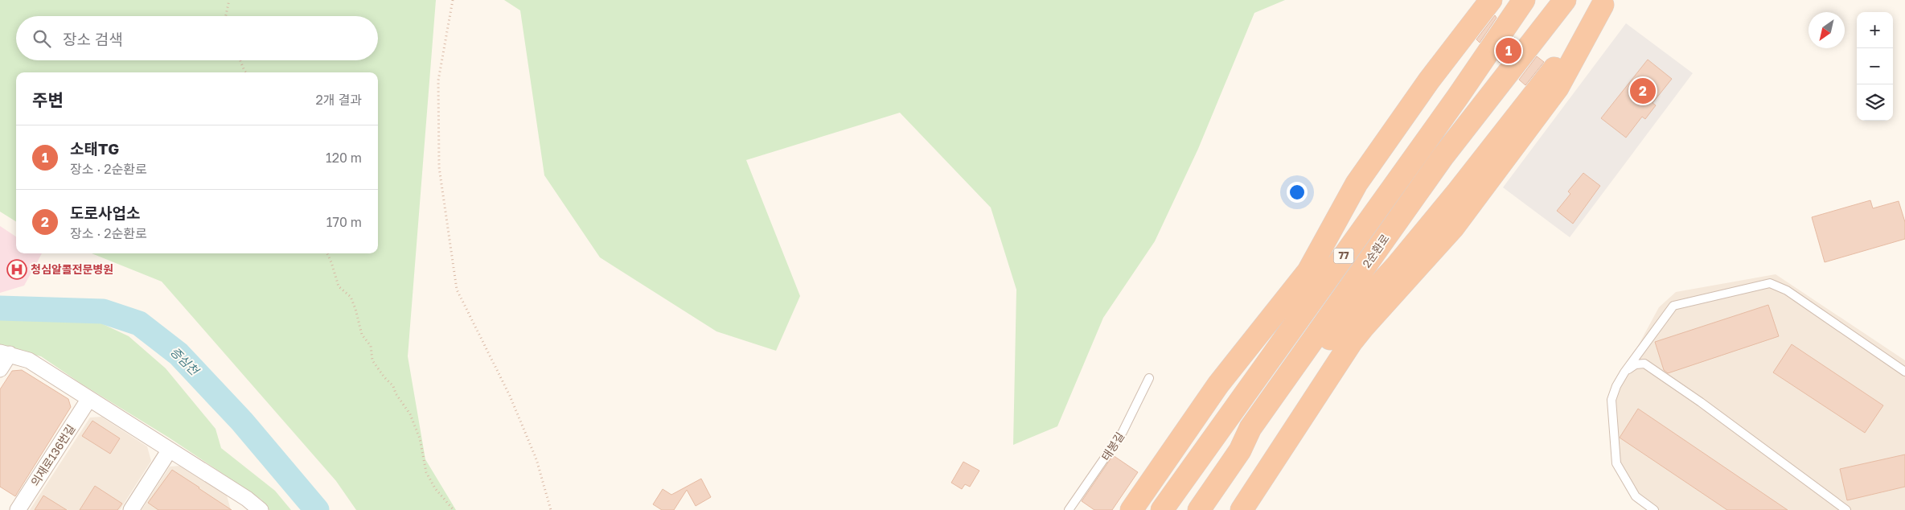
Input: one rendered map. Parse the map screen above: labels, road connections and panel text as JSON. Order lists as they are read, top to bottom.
{
  "streets": {
    "highway": ["2순환로", "77"],
    "street": ["의재로136번길"],
    "lane": ["태봉길"]
  },
  "crossings": [
    ["2순환로", "77"]
  ],
  "water": ["증심천"],
  "places": {
    "hospital": ["청심알콜전문병원"]
  },
  "north": "bottom left",
  "page": {
    "map_buttons": ["+", "−"],
    "search": "장소 검색",
    "pins": ["1", "2"],
    "heading": ["주변", "2개 결과"],
    "list": [
      {
        "mark": "1",
        "name": "소태TG",
        "note": "장소 · 2순환로",
        "value": "120 m"
      },
      {
        "mark": "2",
        "name": "도로사업소",
        "note": "장소 · 2순환로",
        "value": "170 m"
      }
    ]
  }
}
